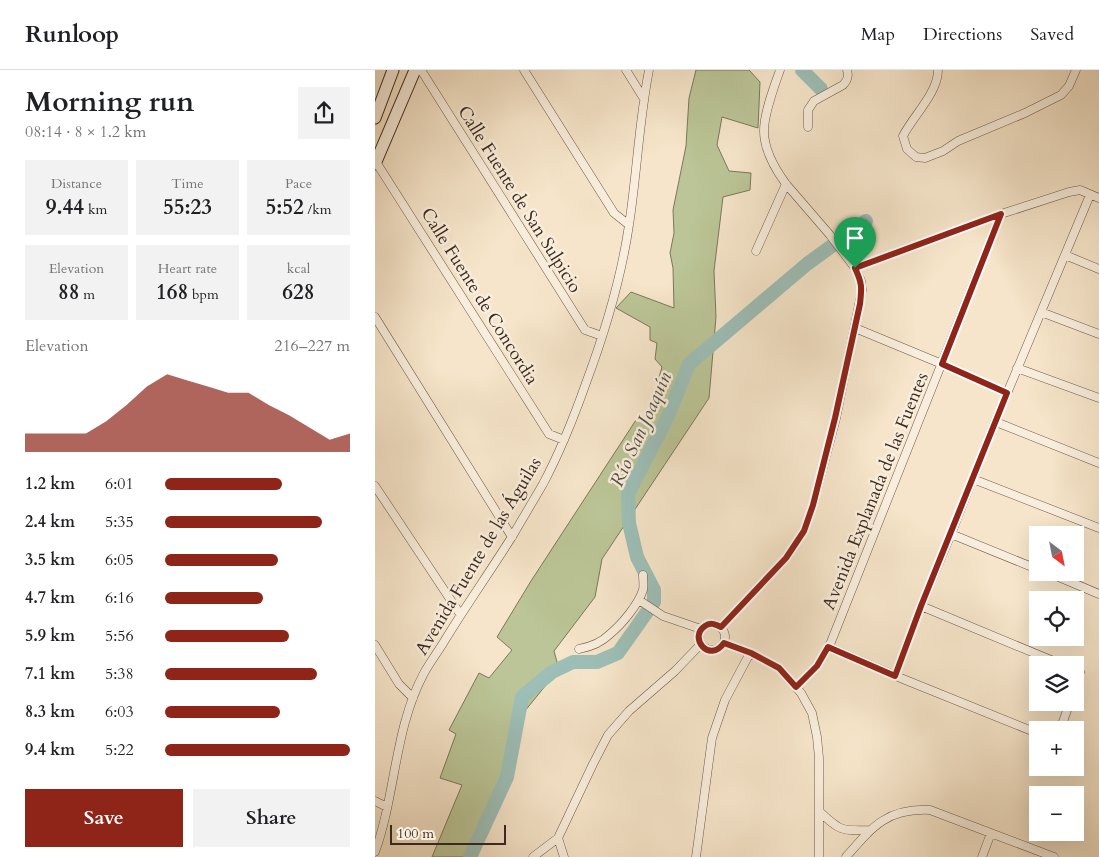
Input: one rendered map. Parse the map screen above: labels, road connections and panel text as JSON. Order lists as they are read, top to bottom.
{
  "streets": {
    "street": [
      "Calle Fuente de San Sulpicio",
      "Calle Fuente de Concordia",
      "Avenida Explanada de las Fuentes",
      "Avenida Fuente de las Águilas"
    ]
  },
  "crossings": [
    ["Calle Fuente de San Sulpicio", "Avenida Fuente de las Águilas"],
    ["Calle Fuente de Concordia", "Avenida Fuente de las Águilas"]
  ],
  "water": ["Río San Joaquín"],
  "scale_bar": "100 m",
  "north": "bottom right",
  "page": {
    "header": "Runloop",
    "nav": ["Map", "Directions", "Saved"],
    "heading": ["Morning run", "08:14 · 8 × 1.2 km"],
    "stats": [
      ["Distance", "9.44 km"],
      ["Time", "55:23"],
      ["Pace", "5:52 /km"],
      ["Elevation", "88 m"],
      ["Heart rate", "168 bpm"],
      ["kcal", "628"]
    ],
    "chart": ["Elevation", "216–227 m"],
    "list": [
      {
        "name": "1.2 km",
        "note": "6:01"
      },
      {
        "name": "2.4 km",
        "note": "5:35"
      },
      {
        "name": "3.5 km",
        "note": "6:05"
      },
      {
        "name": "4.7 km",
        "note": "6:16"
      },
      {
        "name": "5.9 km",
        "note": "5:56"
      },
      {
        "name": "7.1 km",
        "note": "5:38"
      },
      {
        "name": "8.3 km",
        "note": "6:03"
      },
      {
        "name": "9.4 km",
        "note": "5:22"
      }
    ],
    "map_buttons": ["+", "−"],
    "buttons": ["Save", "Share"],
    "scale": "100 m"
  }
}
